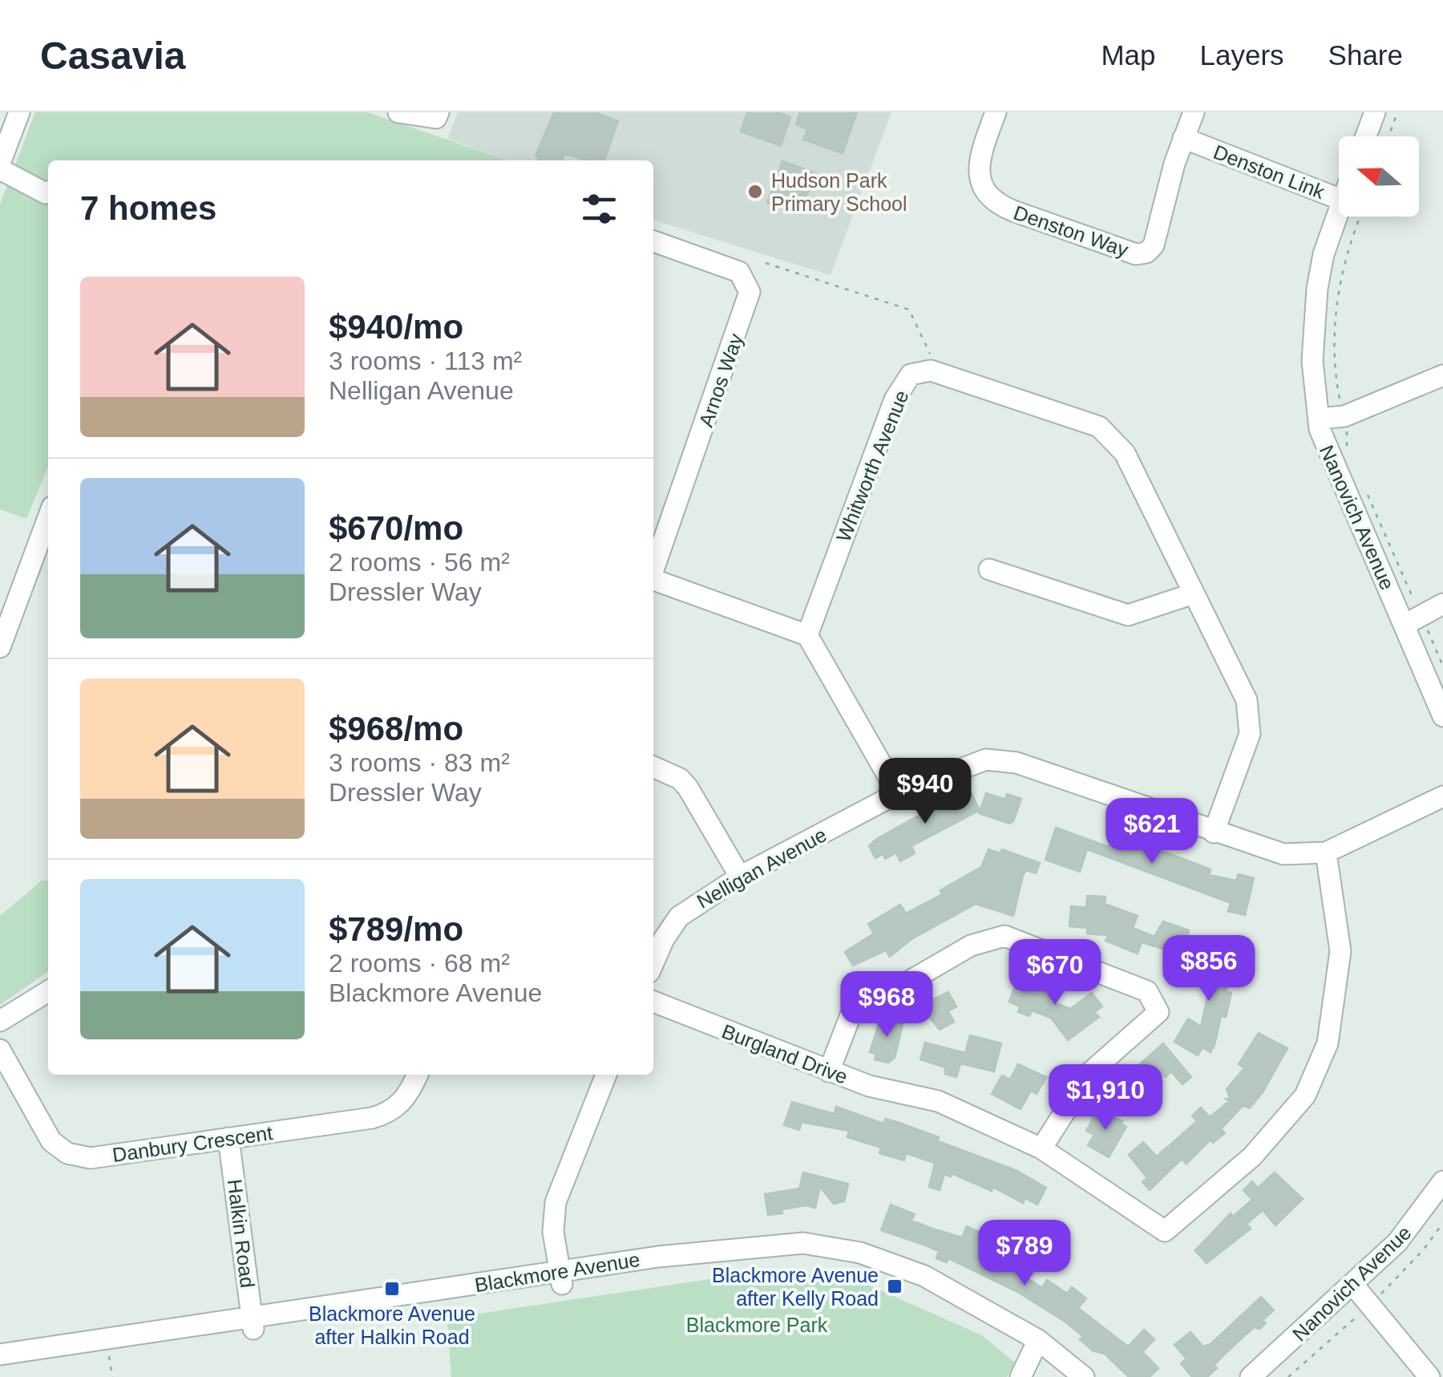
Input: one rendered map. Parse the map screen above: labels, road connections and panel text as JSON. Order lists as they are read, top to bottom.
{
  "streets": {
    "street": [
      "Denston Link",
      "Denston Way",
      "Arnos Way",
      "Whitworth Avenue",
      "Nanovich Avenue",
      "Nelligan Avenue",
      "Burgland Drive",
      "Danbury Crescent",
      "Halkin Road",
      "Blackmore Avenue"
    ]
  },
  "crossings": [
    ["Denston Link", "Denston Way"],
    ["Arnos Way", "Whitworth Avenue"],
    ["Whitworth Avenue", "Nelligan Avenue"],
    ["Nelligan Avenue", "Burgland Drive"],
    ["Danbury Crescent", "Halkin Road"],
    ["Halkin Road", "Blackmore Avenue"]
  ],
  "parks": ["Blackmore Park"],
  "places": {
    "other": ["Hudson Park Primary School"],
    "transit": ["Blackmore Avenue after Kelly Road", "Blackmore Avenue after Halkin Road"]
  },
  "north": "left",
  "page": {
    "header": "Casavia",
    "nav": ["Map", "Layers", "Share"],
    "heading": "7 homes",
    "list": [
      {
        "name": "$940/mo",
        "note": "3 rooms · 113 m² · Nelligan Avenue"
      },
      {
        "name": "$670/mo",
        "note": "2 rooms · 56 m² · Dressler Way"
      },
      {
        "name": "$968/mo",
        "note": "3 rooms · 83 m² · Dressler Way"
      },
      {
        "name": "$789/mo",
        "note": "2 rooms · 68 m² · Blackmore Avenue"
      }
    ],
    "price": [
      "$940",
      "$621",
      "$856",
      "$670",
      "$968",
      "$1,910",
      "$789"
    ]
  }
}
